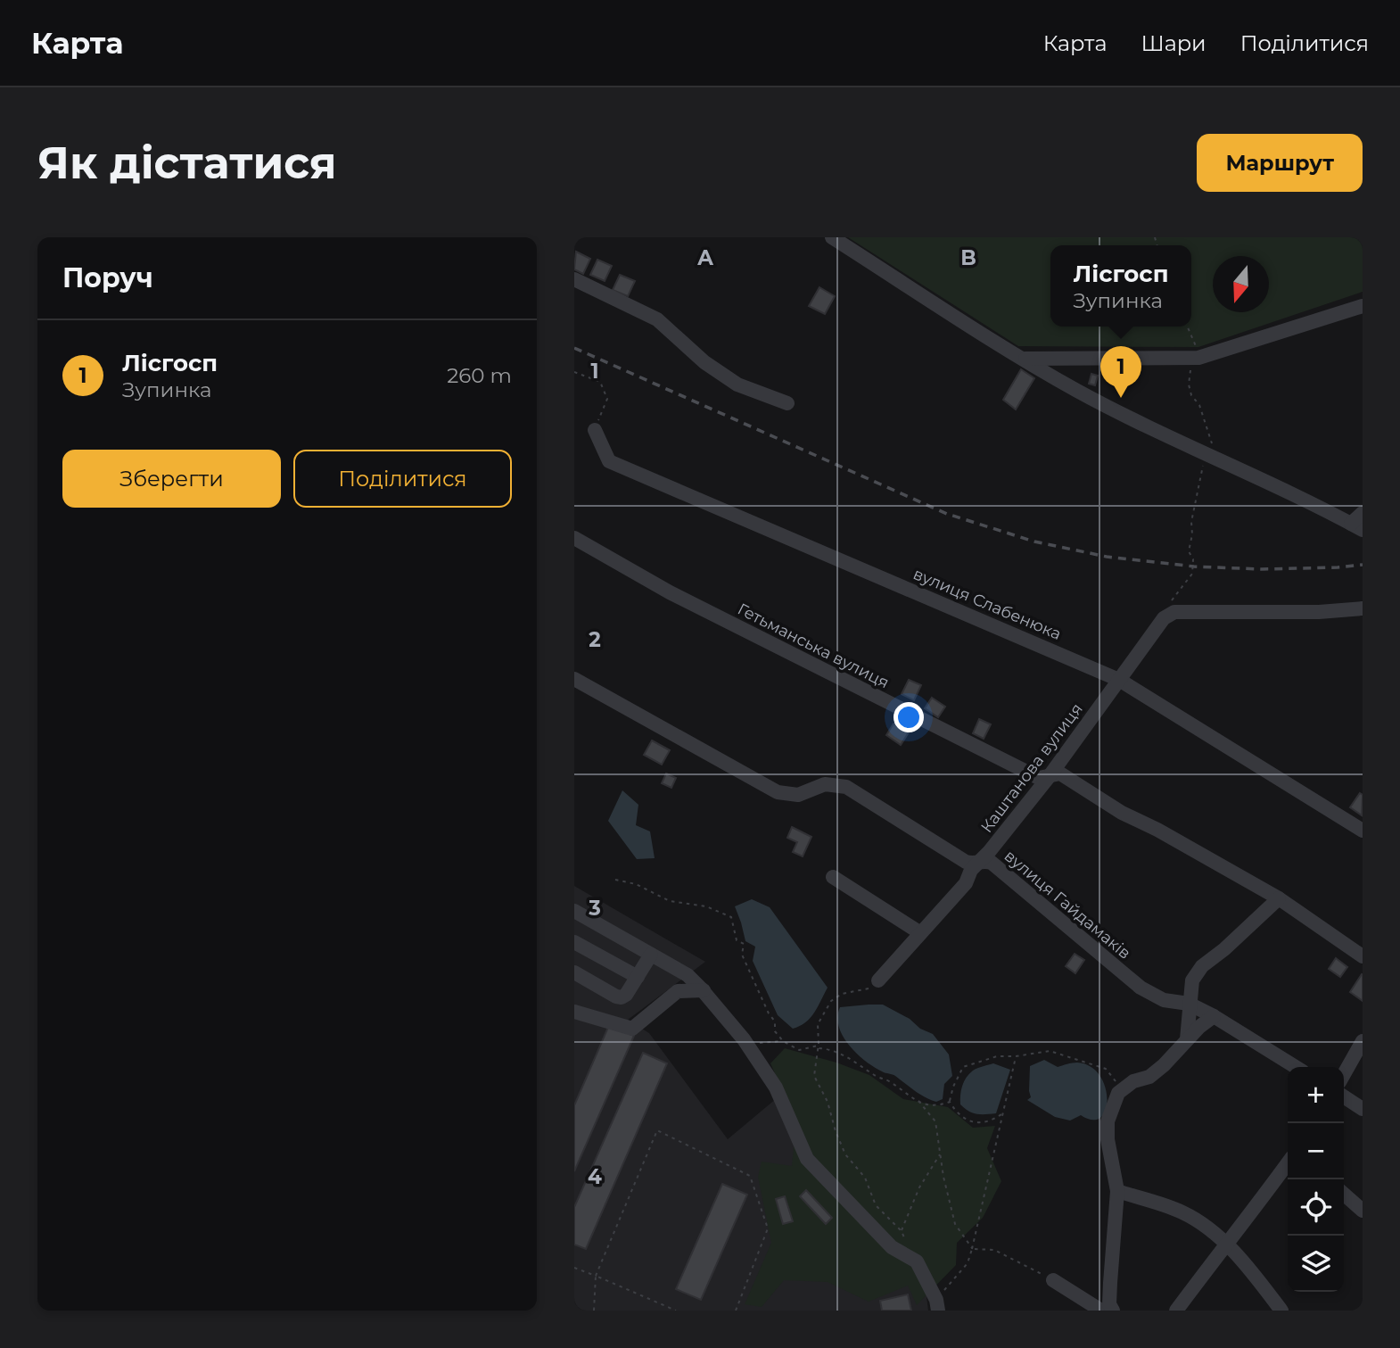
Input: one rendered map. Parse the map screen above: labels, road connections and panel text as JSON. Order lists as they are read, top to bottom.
{
  "streets": {
    "street": [
      "вулиця Слабенюка",
      "Гетьманська вулиця",
      "Каштанова вулиця",
      "вулиця Гайдамаків"
    ]
  },
  "crossings": [
    ["вулиця Слабенюка", "Каштанова вулиця"],
    ["Гетьманська вулиця", "Каштанова вулиця"],
    ["Каштанова вулиця", "вулиця Гайдамаків"]
  ],
  "north": "bottom",
  "page": {
    "header": "Карта",
    "nav": ["Карта", "Шари", "Поділитися"],
    "buttons": [
      "Маршрут",
      ["Зберегти", "Поділитися"]
    ],
    "title": "Як дістатися",
    "heading": "Поруч",
    "popup": ["Лісгосп", "Зупинка"],
    "list": [
      {
        "mark": "1",
        "name": "Лісгосп",
        "note": "Зупинка",
        "value": "260 m"
      }
    ],
    "pins": "1",
    "map_buttons": ["+", "−"]
  },
  "grid": {
    "columns": ["A", "B"],
    "rows": [
      "1",
      "2",
      "3",
      "4"
    ]
  }
}
